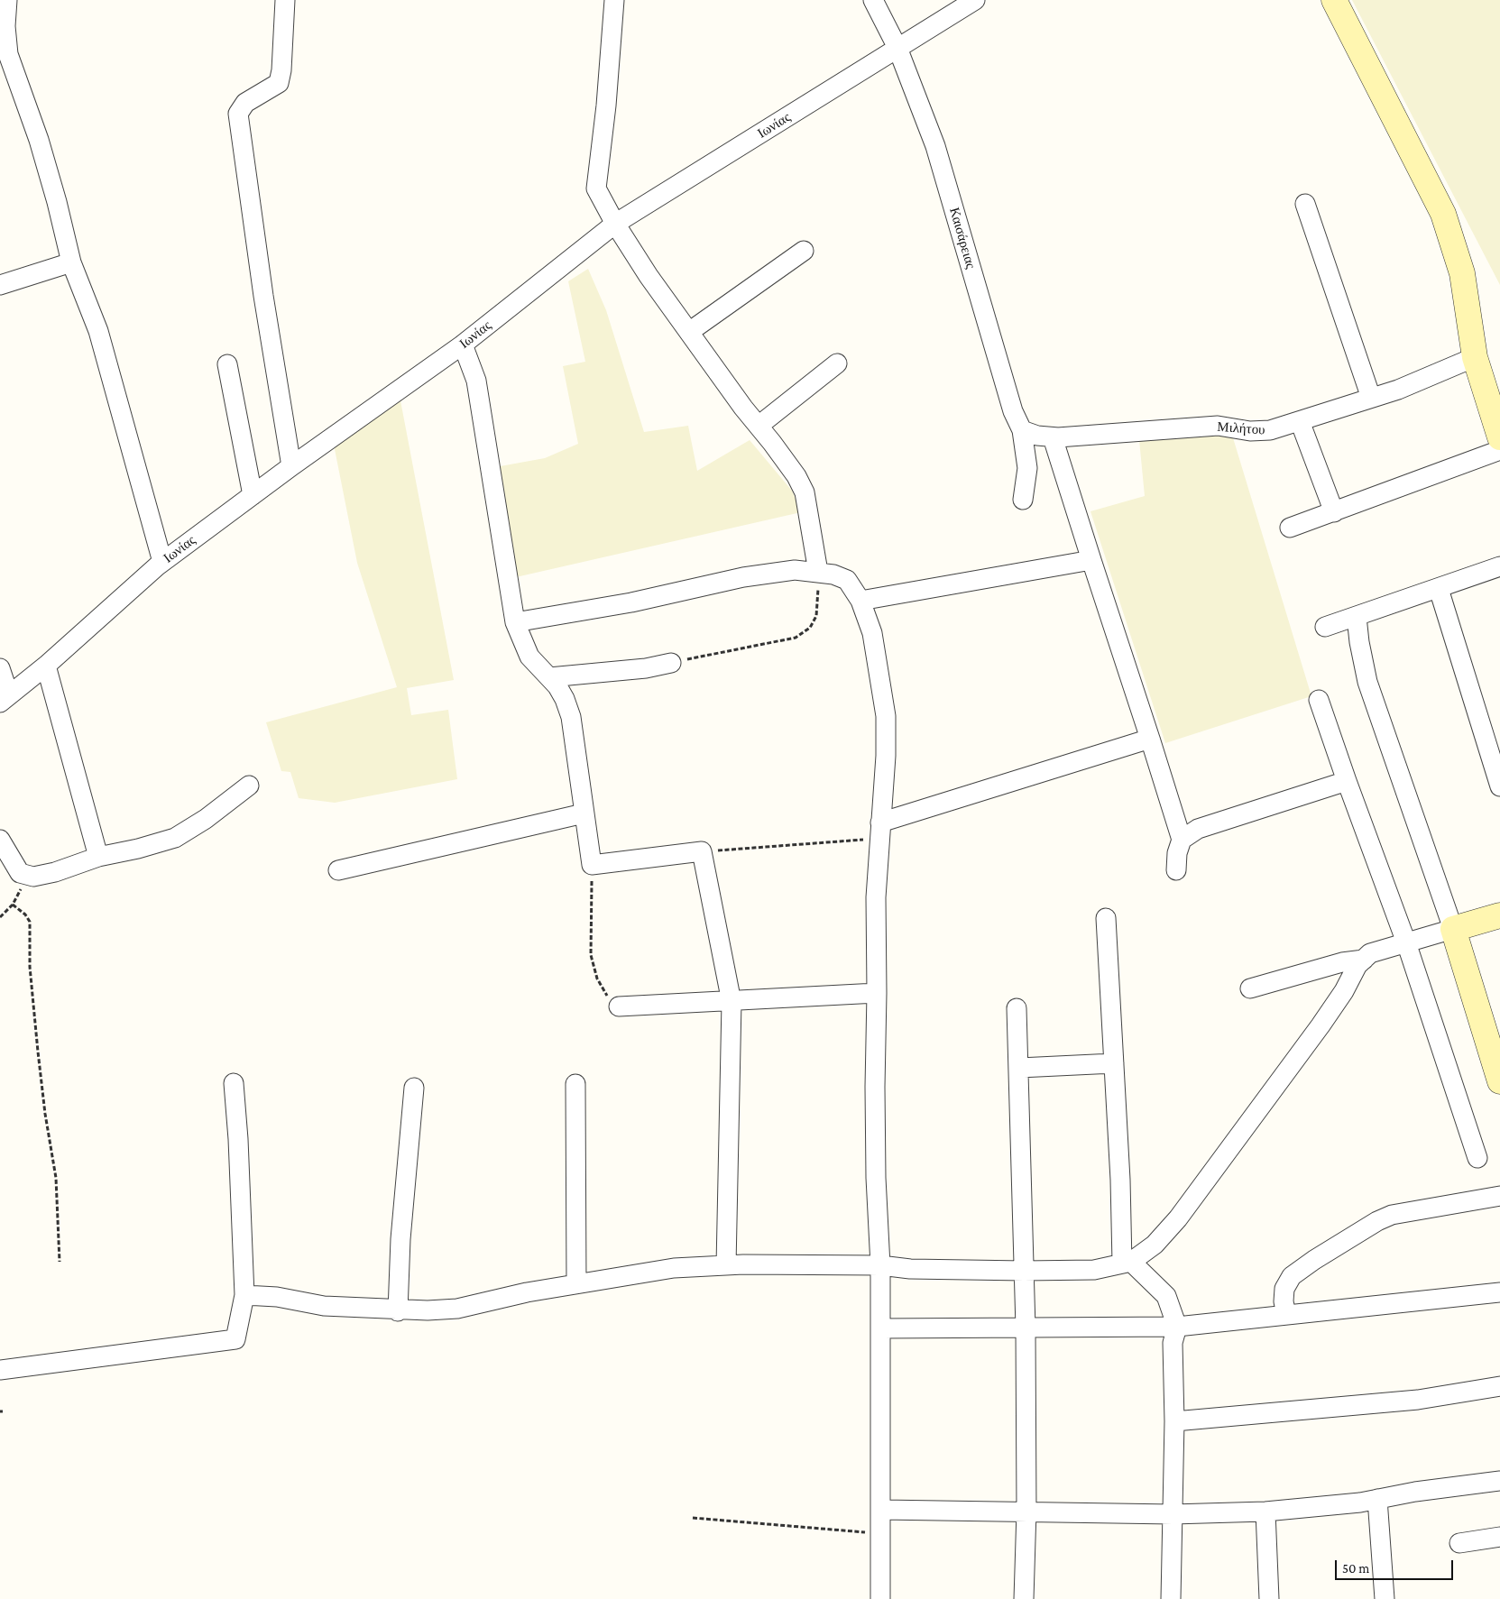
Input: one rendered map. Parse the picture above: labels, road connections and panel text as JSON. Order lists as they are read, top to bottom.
{
  "streets": {
    "street": ["Ιωνίας", "Καισάρειας", "Μιλήτου"]
  },
  "crossings": [
    ["Ιωνίας", "Καισάρειας"],
    ["Καισάρειας", "Μιλήτου"]
  ],
  "scale_bar": "50 m"
}
